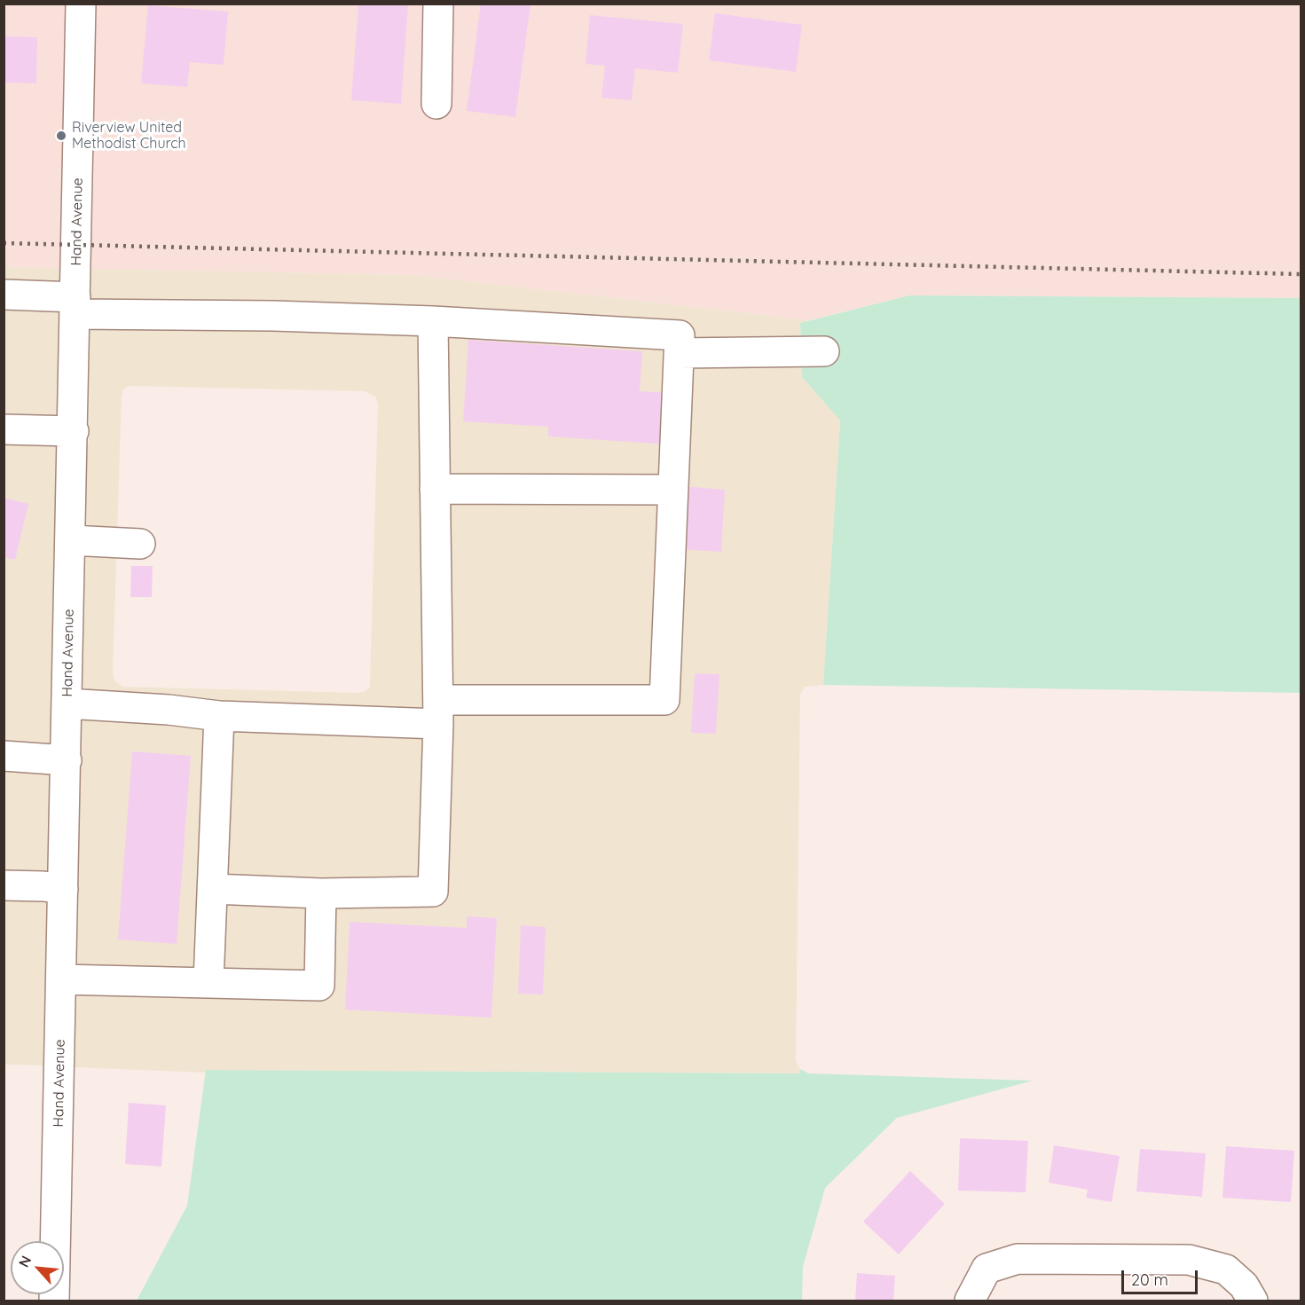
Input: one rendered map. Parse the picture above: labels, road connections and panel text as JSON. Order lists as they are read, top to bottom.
{
  "streets": {
    "street": ["Hand Avenue"]
  },
  "places": ["Riverview United Methodist Church"],
  "scale_bar": "20 m",
  "north": "top left"
}
